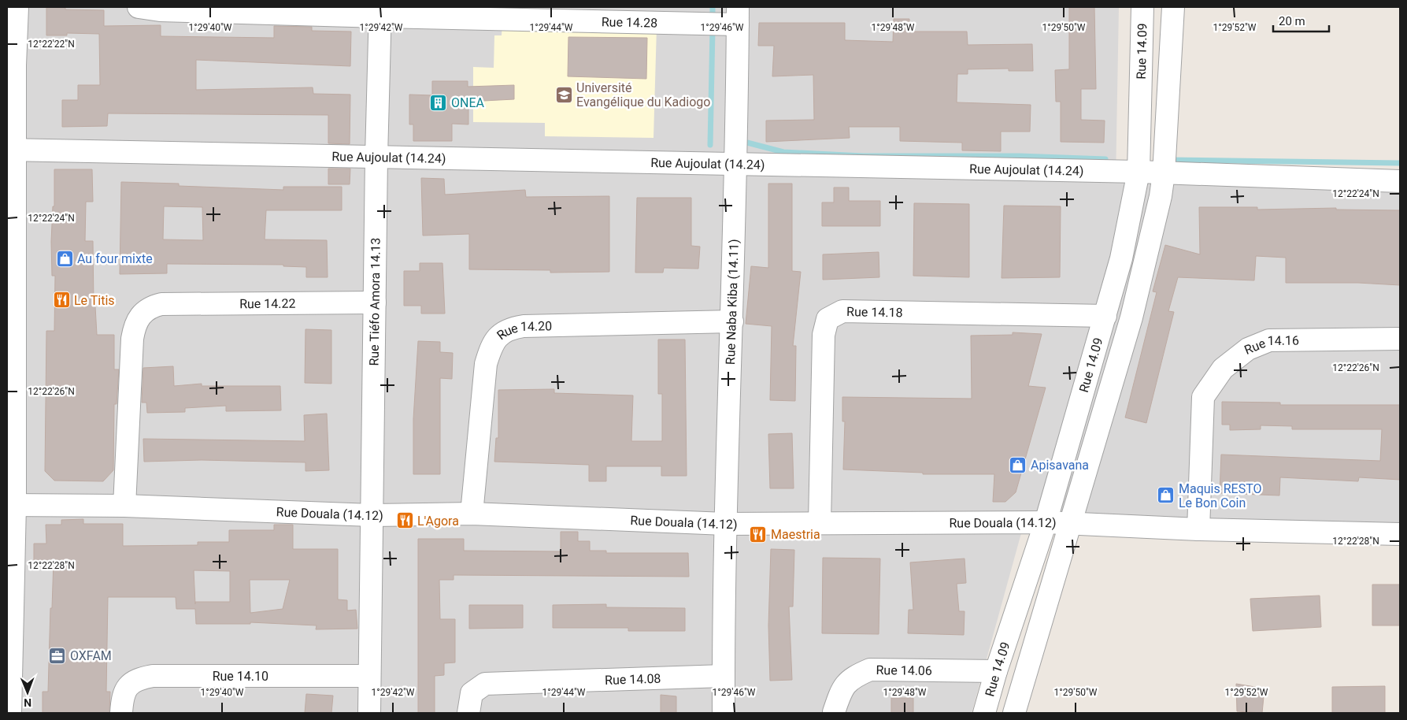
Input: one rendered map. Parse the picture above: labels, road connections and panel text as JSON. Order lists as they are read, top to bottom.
{
  "streets": {
    "street": [
      "Rue 14.28",
      "Rue 14.09",
      "Rue Aujoulat (14.24)",
      "Rue Tiéfo Amora 14.13",
      "Rue Naba Kiba (14.11)",
      "Rue 14.22",
      "Rue 14.18",
      "Rue 14.20",
      "Rue 14.16",
      "Rue Douala (14.12)",
      "Rue 14.06",
      "Rue 14.10",
      "Rue 14.08"
    ]
  },
  "crossings": [
    ["Rue 14.28", "Rue Tiéfo Amora 14.13"],
    ["Rue 14.28", "Rue Naba Kiba (14.11)"],
    ["Rue 14.09", "Rue Aujoulat (14.24)"],
    ["Rue 14.09", "Rue 14.18"],
    ["Rue 14.09", "Rue Douala (14.12)"],
    ["Rue 14.09", "Rue 14.06"],
    ["Rue Aujoulat (14.24)", "Rue Tiéfo Amora 14.13"],
    ["Rue Aujoulat (14.24)", "Rue Naba Kiba (14.11)"],
    ["Rue Tiéfo Amora 14.13", "Rue 14.22"],
    ["Rue Tiéfo Amora 14.13", "Rue Douala (14.12)"],
    ["Rue Tiéfo Amora 14.13", "Rue 14.10"],
    ["Rue Naba Kiba (14.11)", "Rue 14.20"],
    ["Rue Naba Kiba (14.11)", "Rue Douala (14.12)"],
    ["Rue Naba Kiba (14.11)", "Rue 14.08"],
    ["Rue 14.22", "Rue Douala (14.12)"],
    ["Rue 14.18", "Rue Douala (14.12)"],
    ["Rue 14.20", "Rue Douala (14.12)"],
    ["Rue 14.16", "Rue Douala (14.12)"]
  ],
  "places": {
    "school or university": ["Université Evangélique du Kadiogo"],
    "building": ["ONEA"],
    "shop": ["Au four mixte", "Apisavana", "Maquis RESTO Le Bon Coin"],
    "restaurant": ["Le Titis", "L'Agora", "Maestria"],
    "office": ["OXFAM"]
  },
  "scale_bar": "20 m",
  "north": "bottom",
  "coordinates": [
    "1°29'40\"W",
    "1°29'42\"W",
    "1°29'44\"W",
    "1°29'46\"W",
    "1°29'48\"W",
    "1°29'50\"W",
    "1°29'52\"W",
    "12°22'22\"N",
    "12°22'24\"N",
    "12°22'26\"N",
    "12°22'28\"N"
  ]
}
